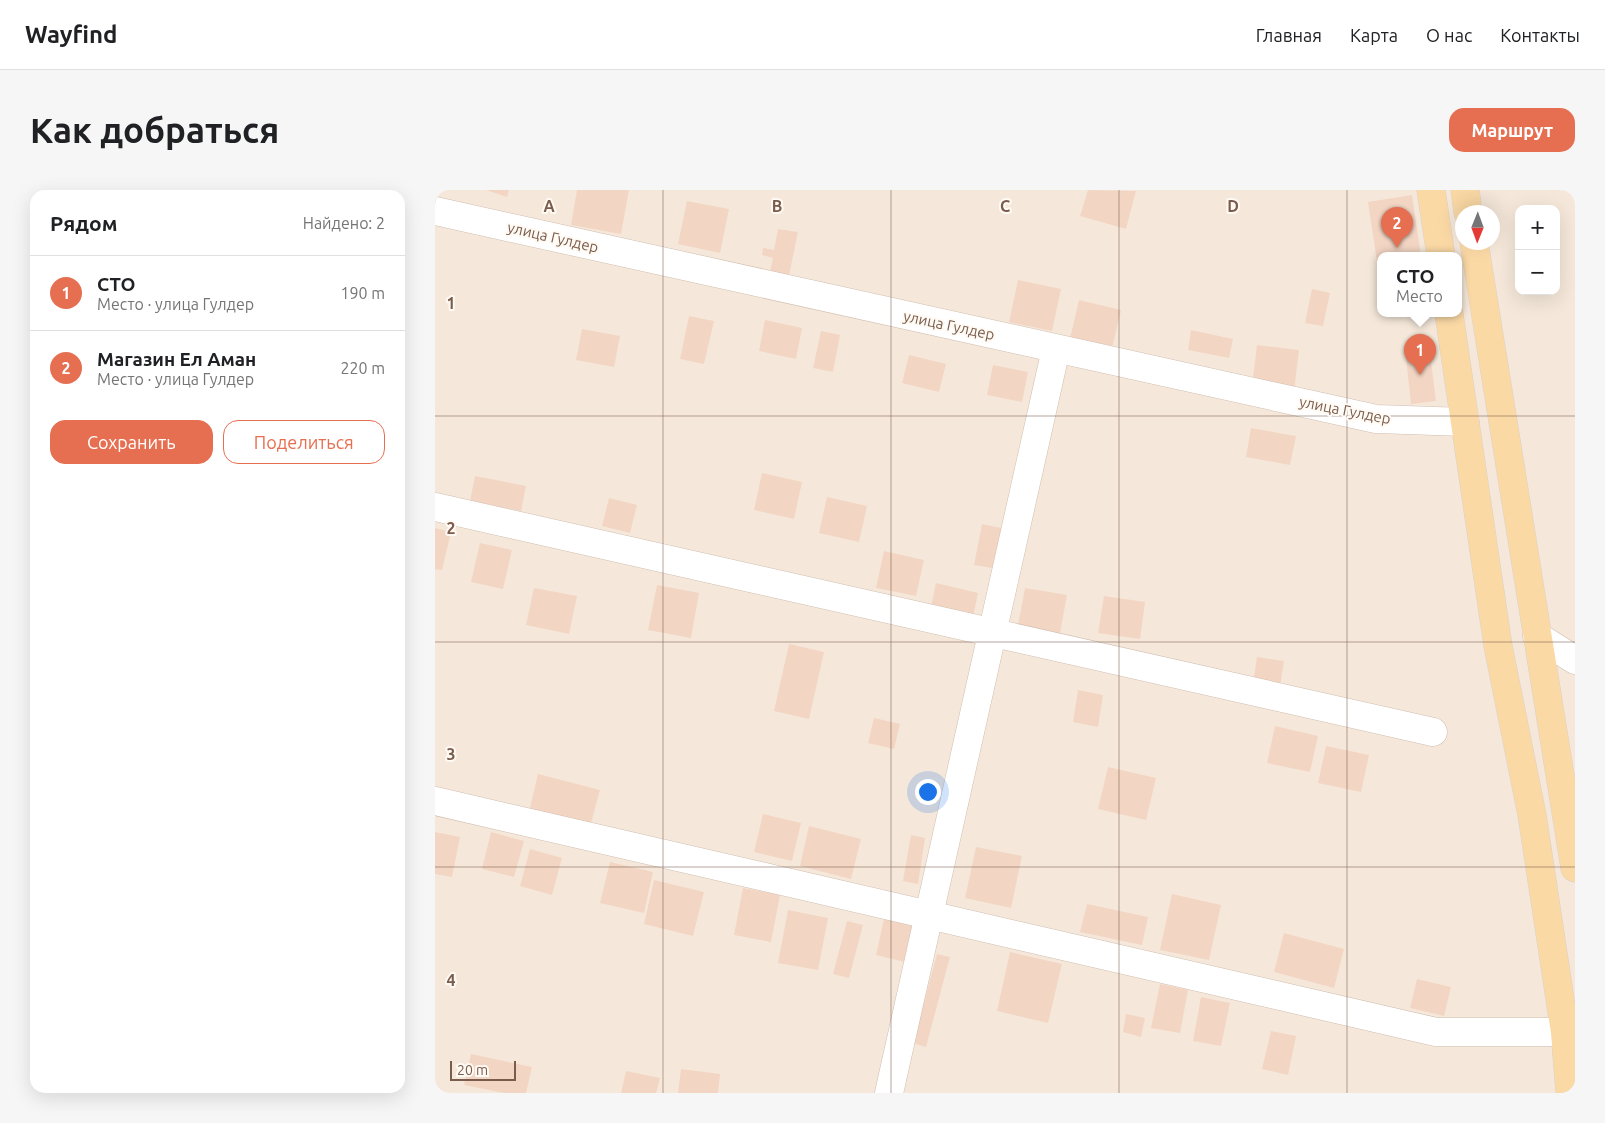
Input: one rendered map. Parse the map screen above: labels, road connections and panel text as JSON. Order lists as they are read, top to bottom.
{
  "streets": {
    "street": ["улица Гулдер"]
  },
  "scale_bar": "20 m",
  "north": "bottom",
  "page": {
    "header": "Wayfind",
    "nav": [
      "Главная",
      "Карта",
      "О нас",
      "Контакты"
    ],
    "buttons": [
      "Маршрут",
      ["Сохранить", "Поделиться"]
    ],
    "title": "Как добраться",
    "heading": ["Рядом", "Найдено: 2"],
    "map_buttons": ["+", "−"],
    "pins": ["2", "1"],
    "popup": ["СТО", "Место"],
    "list": [
      {
        "mark": "1",
        "name": "СТО",
        "note": "Место · улица Гулдер",
        "value": "190 m"
      },
      {
        "mark": "2",
        "name": "Магазин Ел Аман",
        "note": "Место · улица Гулдер",
        "value": "220 m"
      }
    ],
    "scale": "20 m"
  },
  "grid": {
    "columns": [
      "A",
      "B",
      "C",
      "D"
    ],
    "rows": [
      "1",
      "2",
      "3",
      "4"
    ]
  }
}
